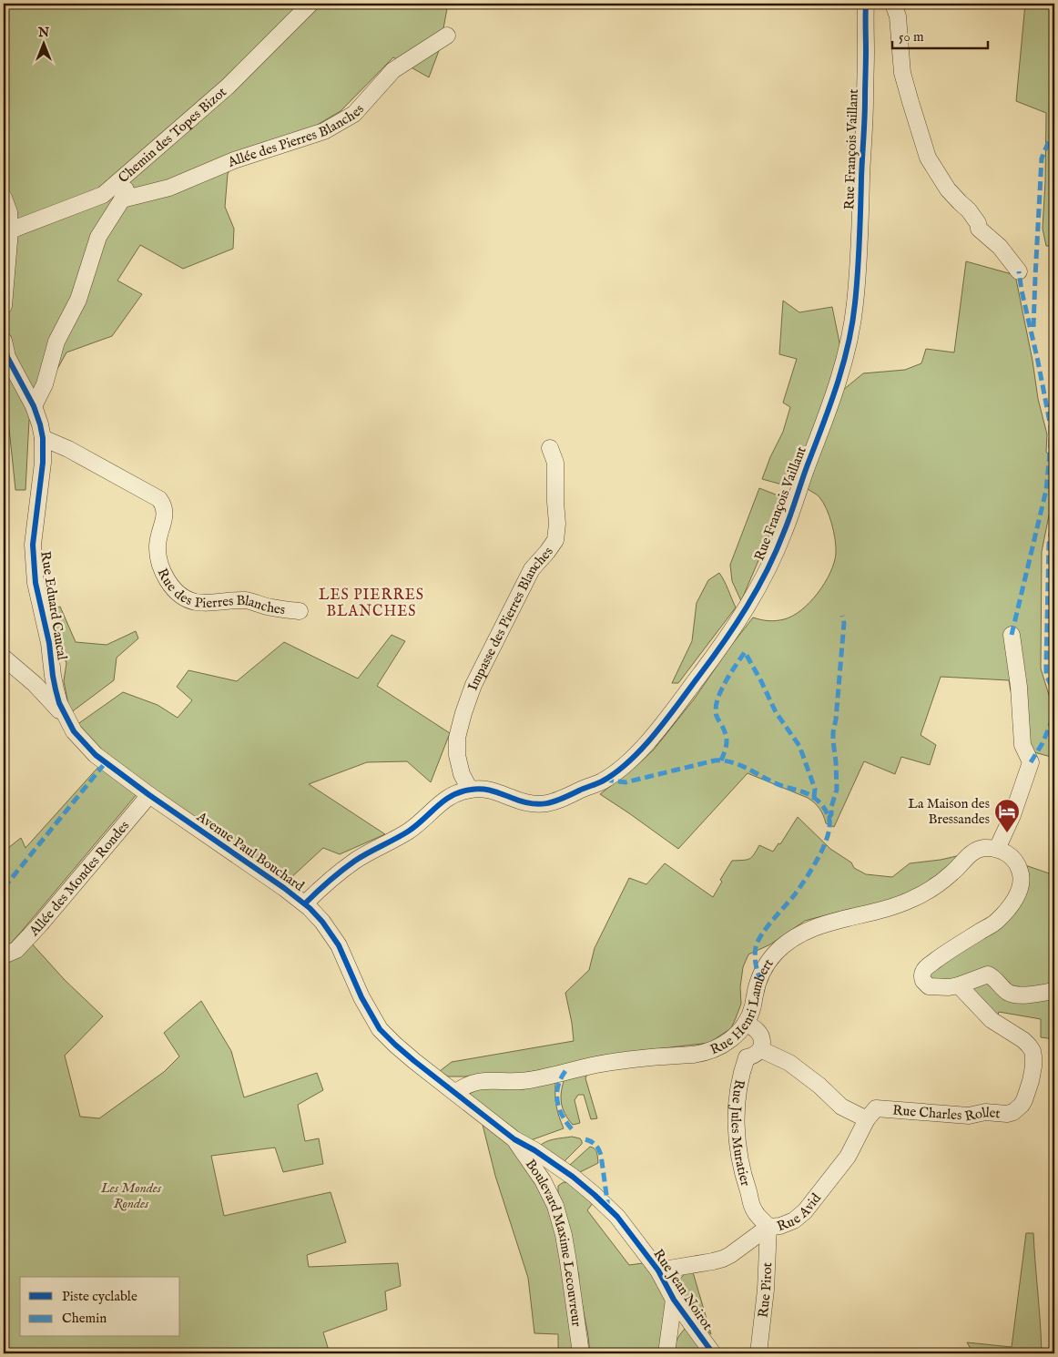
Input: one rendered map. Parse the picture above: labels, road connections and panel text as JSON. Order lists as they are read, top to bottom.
{
  "streets": {
    "street": [
      "Allée des Pierres Blanches",
      "Chemin des Topes Bizot",
      "Rue François Vaillant",
      "Rue des Pierres Blanches",
      "Rue Eduard Caucal",
      "Impasse des Pierres Blanches",
      "Avenue Paul Bouchard",
      "Allée des Mondes Rondes",
      "Rue Henri Lambert",
      "Rue Charles Rollet",
      "Rue Jules Muratier",
      "Rue Avid",
      "Boulevard Maxime Lecouvreur",
      "Rue Jean Noirot",
      "Rue Pirot"
    ]
  },
  "crossings": [
    ["Rue François Vaillant", "Impasse des Pierres Blanches"],
    ["Rue François Vaillant", "Avenue Paul Bouchard"],
    ["Rue des Pierres Blanches", "Rue Eduard Caucal"],
    ["Rue Eduard Caucal", "Avenue Paul Bouchard"],
    ["Avenue Paul Bouchard", "Allée des Mondes Rondes"],
    ["Avenue Paul Bouchard", "Rue Henri Lambert"],
    ["Avenue Paul Bouchard", "Boulevard Maxime Lecouvreur"],
    ["Avenue Paul Bouchard", "Rue Jean Noirot"],
    ["Rue Henri Lambert", "Rue Jules Muratier"],
    ["Rue Charles Rollet", "Rue Avid"],
    ["Rue Jules Muratier", "Rue Avid"],
    ["Rue Jules Muratier", "Rue Pirot"],
    ["Rue Avid", "Rue Jean Noirot"],
    ["Rue Avid", "Rue Pirot"],
    ["Boulevard Maxime Lecouvreur", "Rue Jean Noirot"]
  ],
  "districts": ["LES PIERRES BLANCHES"],
  "parks": ["Les Mondes Rondes"],
  "places": {
    "hotel": ["La Maison des Bressandes"]
  },
  "legend": ["Piste cyclable", "Chemin"],
  "scale_bar": "50 m",
  "north": "top"
}
